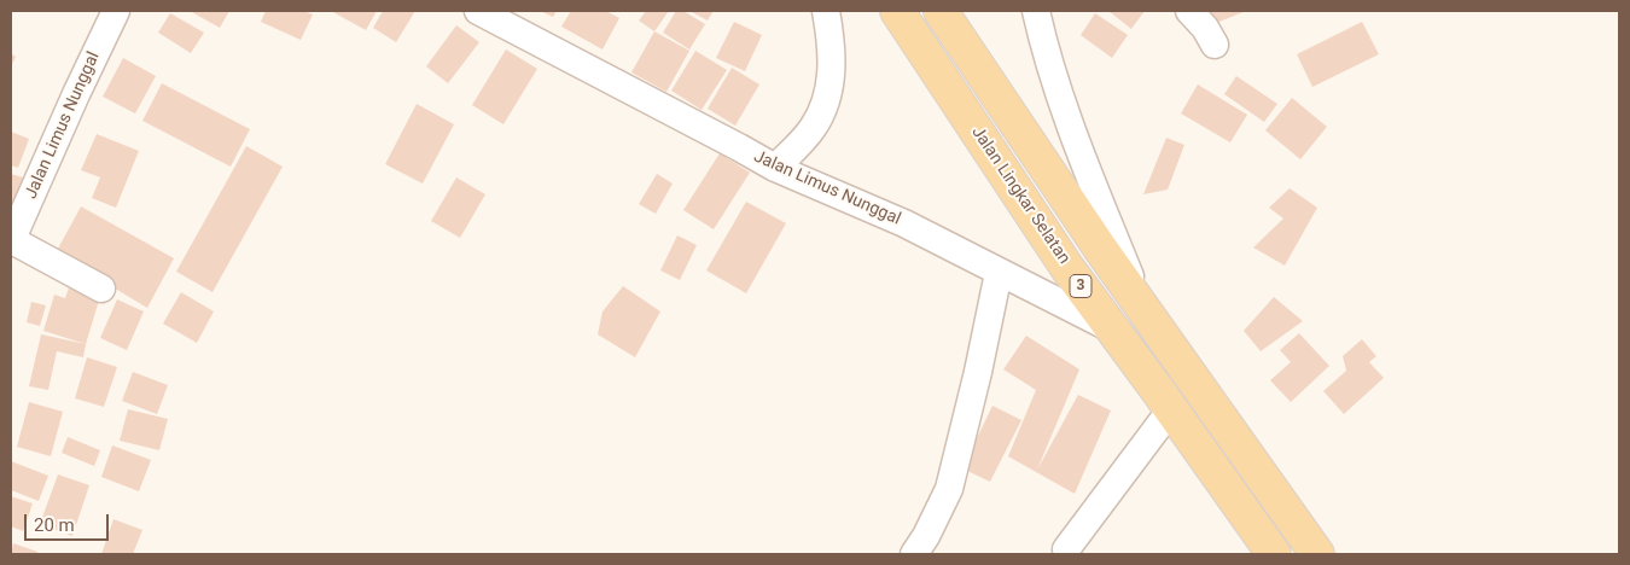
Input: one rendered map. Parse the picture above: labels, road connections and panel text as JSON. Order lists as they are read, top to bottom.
{
  "streets": {
    "main road": ["Jalan Lingkar Selatan", "3"],
    "street": ["Jalan Limus Nunggal"]
  },
  "crossings": [
    ["Jalan Limus Nunggal", "Jalan Lingkar Selatan"]
  ],
  "scale_bar": "20 m"
}
